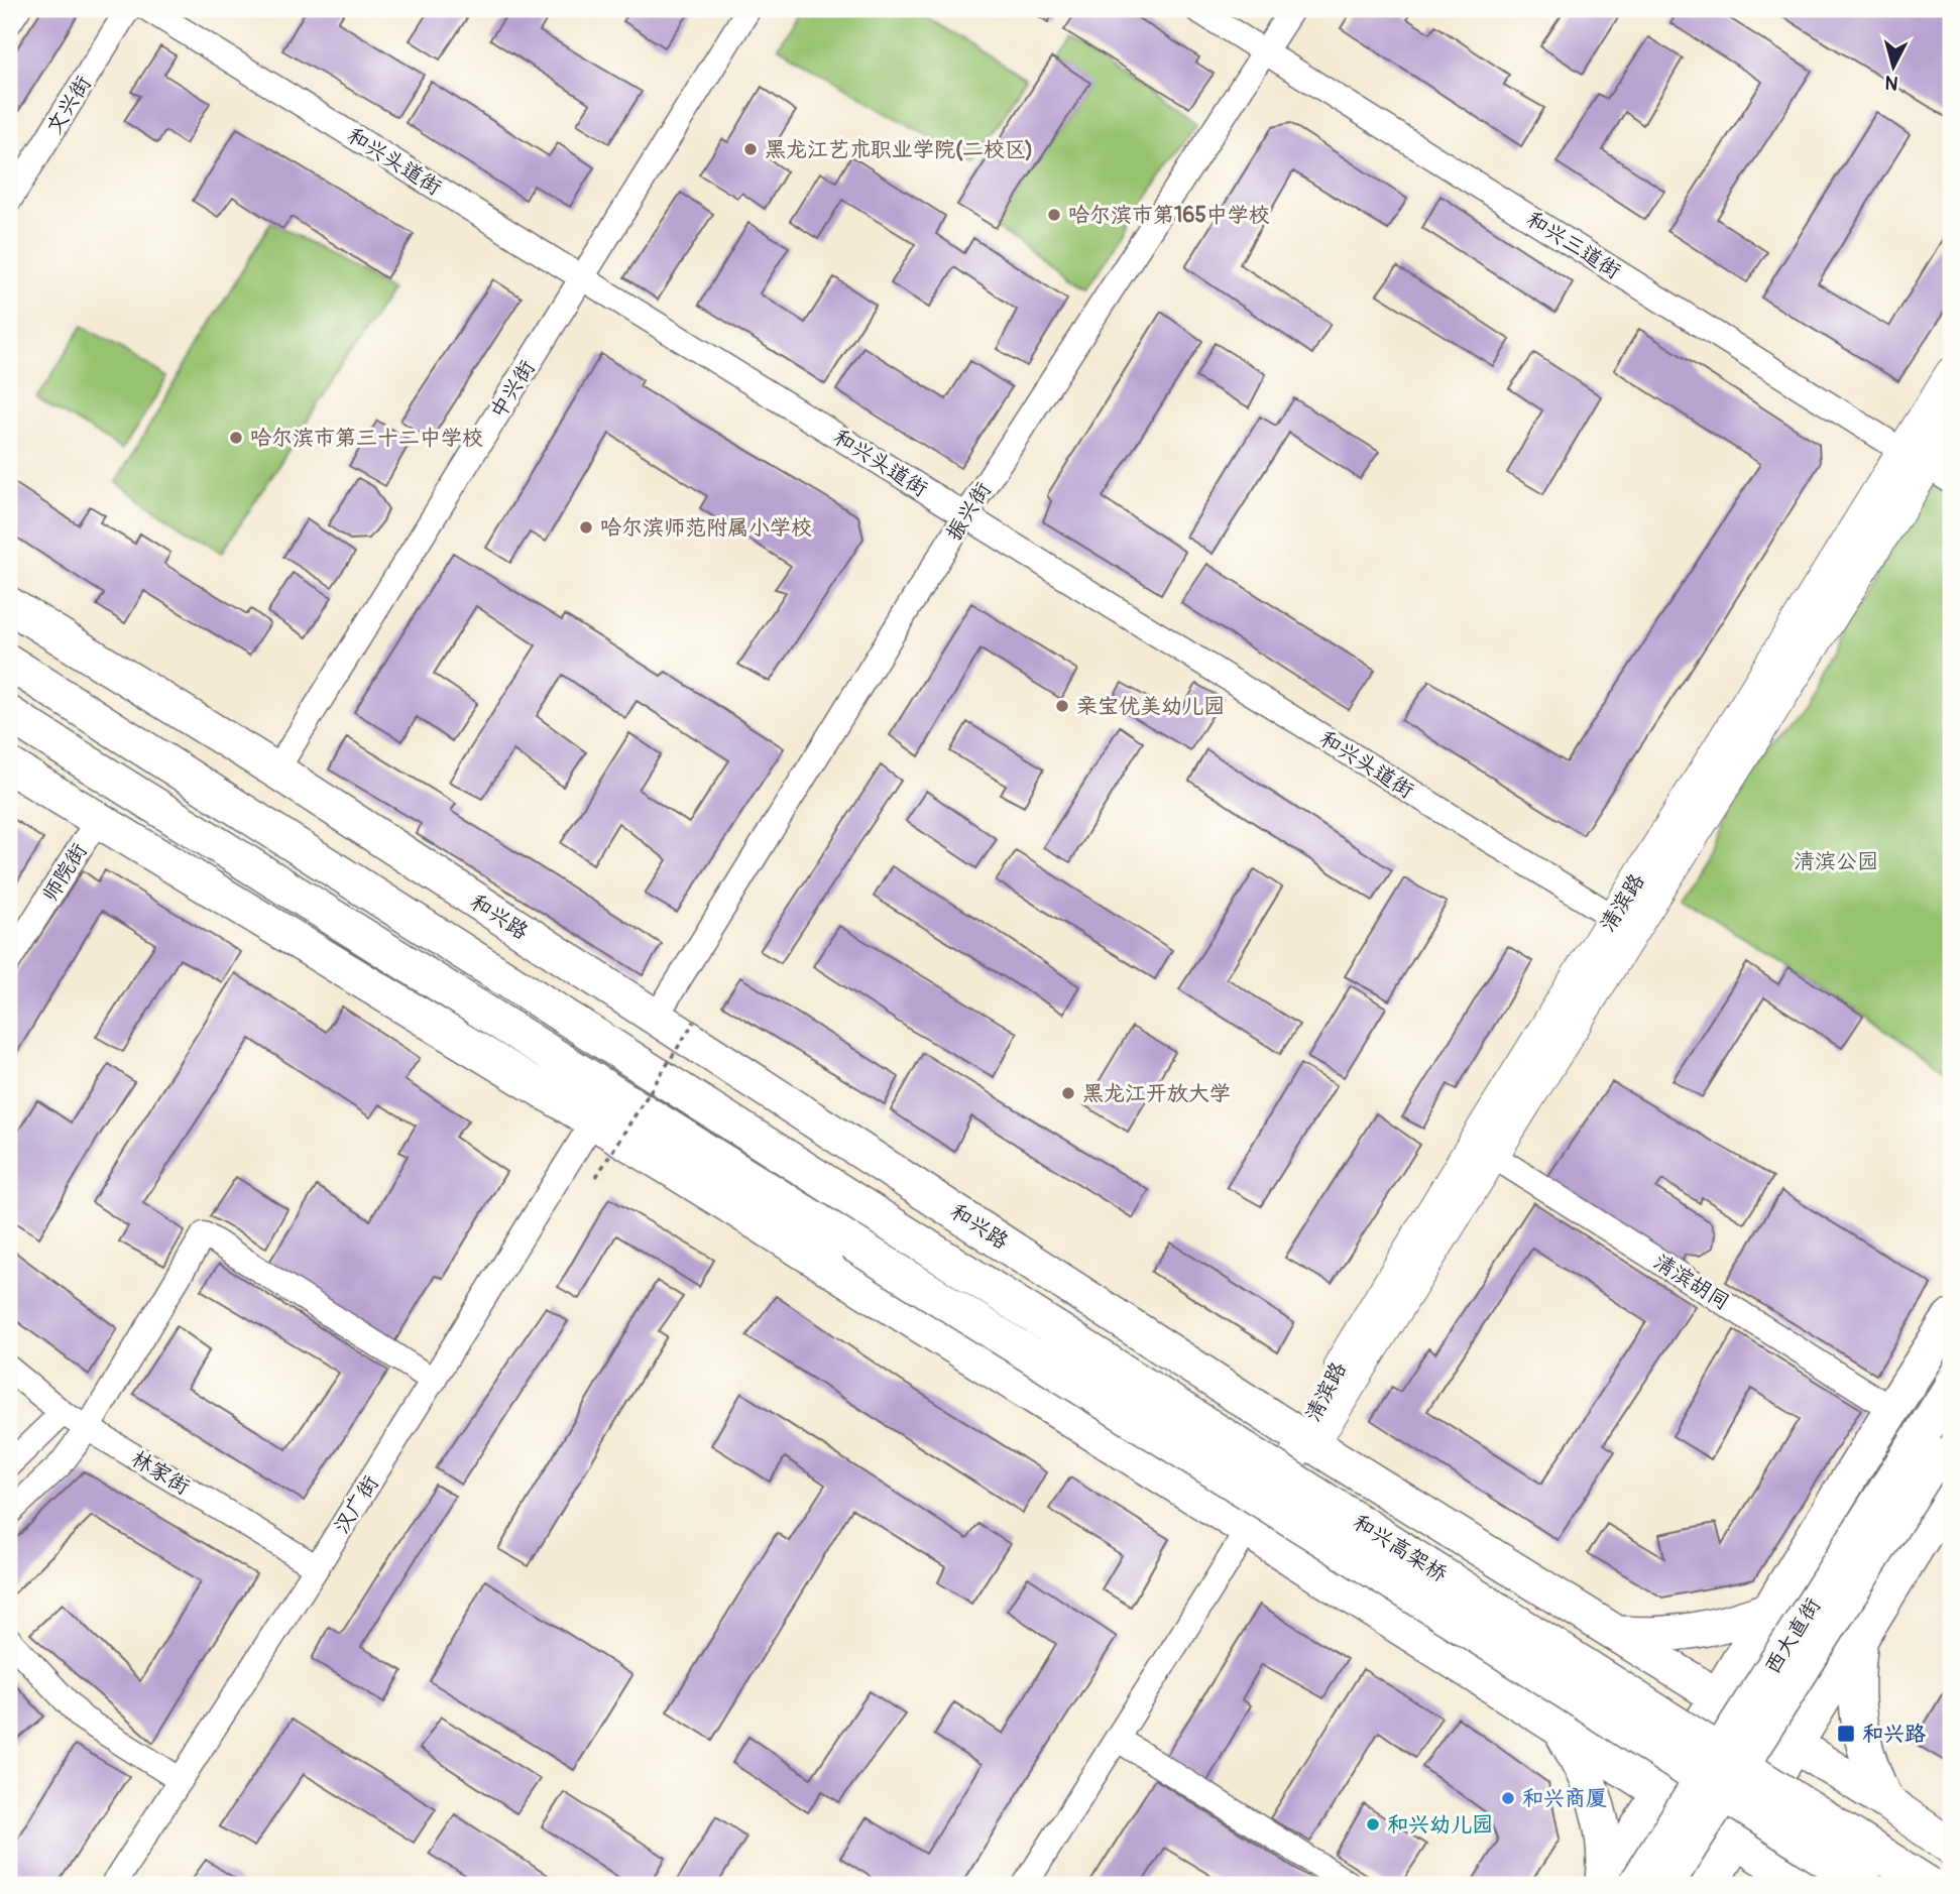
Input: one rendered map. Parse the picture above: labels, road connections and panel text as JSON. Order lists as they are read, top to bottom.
{
  "streets": {
    "highway": ["和兴路", "和兴高架桥", "西大直街"],
    "main road": ["清滨路"],
    "street": [
      "文兴街",
      "和兴头道街",
      "和兴三道街",
      "中兴街",
      "振兴街",
      "师院街",
      "清滨胡同",
      "林家街",
      "汉广街"
    ]
  },
  "crossings": [
    ["和兴头道街", "中兴街"],
    ["和兴头道街", "振兴街"],
    ["和兴头道街", "清滨路"],
    ["和兴三道街", "振兴街"],
    ["和兴三道街", "清滨路"],
    ["中兴街", "和兴路"],
    ["振兴街", "和兴路"],
    ["清滨路", "和兴路"],
    ["清滨路", "清滨胡同"],
    ["林家街", "汉广街"]
  ],
  "parks": ["清滨公园"],
  "places": {
    "other": [
      "黑龙江艺术职业学院(二校区)",
      "哈尔滨市第165中学校",
      "哈尔滨市第三十二中学校",
      "哈尔滨师范附属小学校",
      "亲宝优美幼儿园",
      "黑龙江开放大学",
      "和兴商厦",
      "和兴幼儿园"
    ],
    "transit": ["和兴路"]
  },
  "north": "bottom"
}
